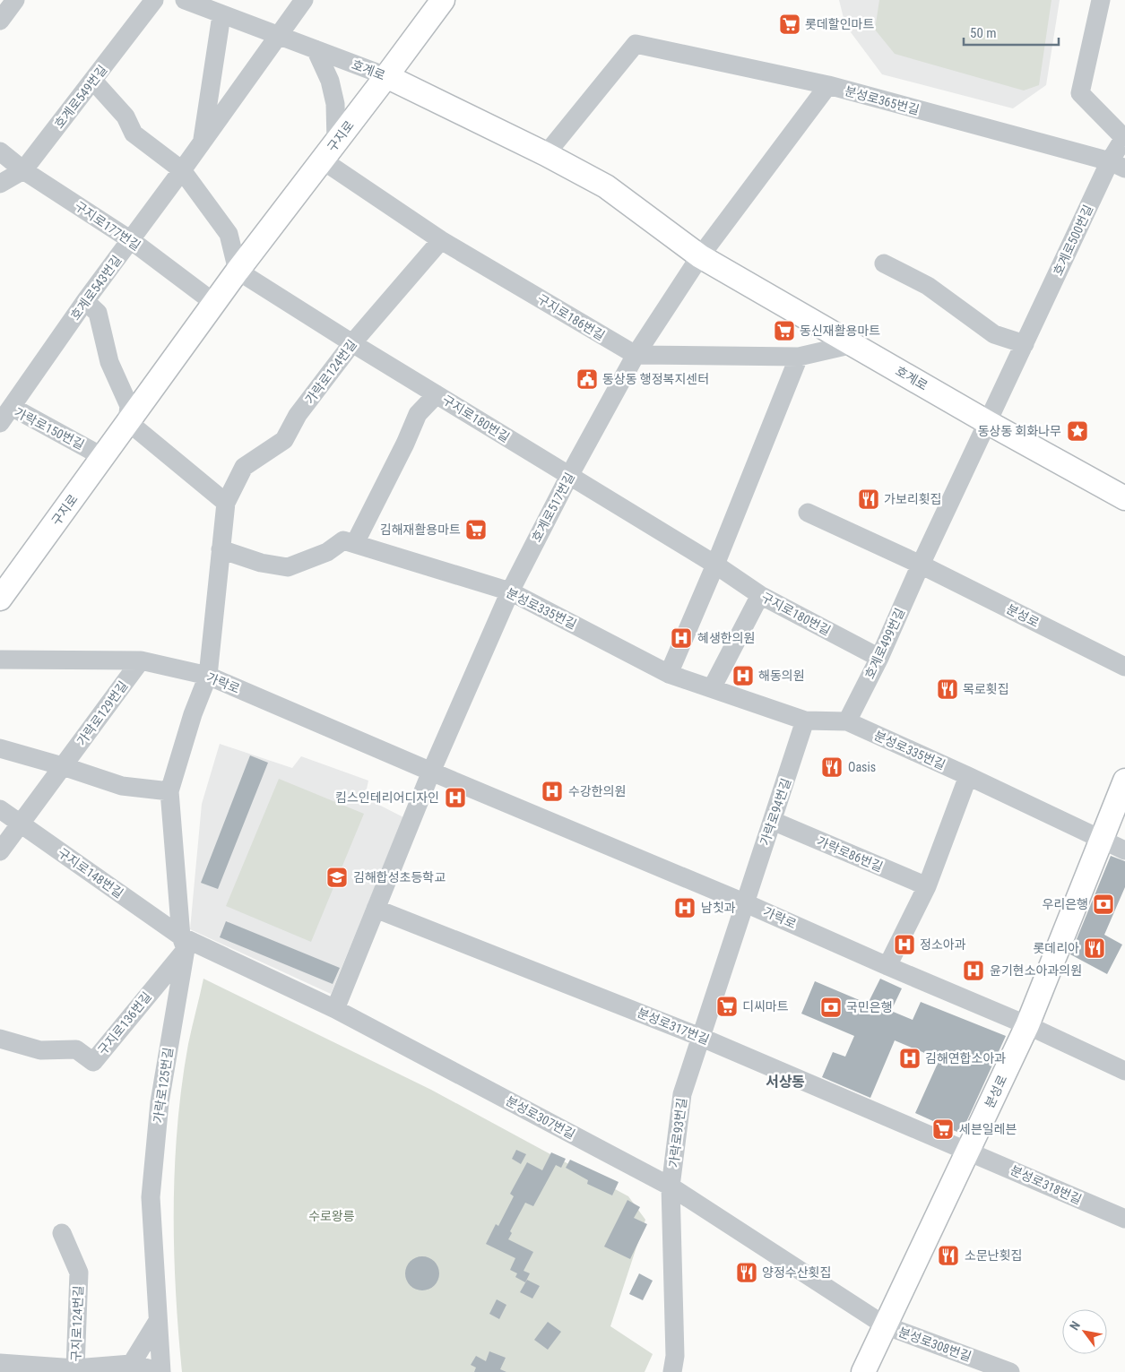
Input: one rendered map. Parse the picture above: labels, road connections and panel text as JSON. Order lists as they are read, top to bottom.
{
  "streets": {
    "main road": ["호계로", "구지로", "분성로"],
    "street": [
      "호계로549번길",
      "분성로365번길",
      "구지로177번길",
      "호계로500번길",
      "호계로543번길",
      "구지로186번길",
      "가락로124번길",
      "구지로180번길",
      "가락로150번길",
      "호계로517번길",
      "분성로335번길",
      "호계로499번길",
      "가락로",
      "가락로129번길",
      "가락로94번길",
      "가락로86번길",
      "구지로148번길",
      "구지로136번길",
      "분성로317번길",
      "가락로125번길",
      "분성로307번길",
      "가락로93번길",
      "분성로318번길",
      "구지로124번길",
      "분성로308번길"
    ]
  },
  "crossings": [
    ["호계로", "분성로365번길"],
    ["호계로", "구지로"],
    ["호계로", "호계로500번길"],
    ["호계로", "호계로543번길"],
    ["호계로", "구지로186번길"],
    ["호계로", "호계로517번길"],
    ["호계로", "호계로499번길"],
    ["호계로549번길", "구지로177번길"],
    ["분성로365번길", "호계로500번길"],
    ["구지로", "구지로177번길"],
    ["구지로", "구지로186번길"],
    ["구지로", "구지로180번길"],
    ["구지로", "가락로150번길"],
    ["구지로177번길", "호계로543번길"],
    ["호계로500번길", "호계로499번길"],
    ["호계로543번길", "가락로150번길"],
    ["구지로186번길", "가락로124번길"],
    ["구지로186번길", "호계로517번길"],
    ["가락로124번길", "구지로180번길"],
    ["가락로124번길", "분성로335번길"],
    ["가락로124번길", "가락로"],
    ["가락로124번길", "가락로125번길"],
    ["구지로180번길", "호계로517번길"],
    ["구지로180번길", "호계로499번길"],
    ["호계로517번길", "분성로335번길"],
    ["호계로517번길", "가락로"],
    ["분성로335번길", "분성로"],
    ["분성로335번길", "호계로499번길"],
    ["분성로335번길", "가락로94번길"],
    ["분성로", "호계로499번길"],
    ["분성로", "가락로"],
    ["분성로", "분성로317번길"],
    ["분성로", "분성로307번길"],
    ["분성로", "분성로318번길"],
    ["분성로", "분성로308번길"],
    ["가락로", "가락로129번길"],
    ["가락로", "가락로94번길"],
    ["가락로", "가락로125번길"],
    ["가락로", "가락로93번길"],
    ["가락로129번길", "구지로148번길"],
    ["가락로94번길", "가락로86번길"],
    ["가락로94번길", "가락로93번길"],
    ["구지로148번길", "구지로136번길"],
    ["구지로148번길", "가락로125번길"],
    ["구지로148번길", "분성로307번길"],
    ["구지로136번길", "가락로125번길"],
    ["구지로136번길", "분성로307번길"],
    ["분성로317번길", "가락로93번길"],
    ["분성로317번길", "분성로318번길"],
    ["가락로125번길", "분성로307번길"],
    ["분성로307번길", "가락로93번길"],
    ["분성로307번길", "분성로308번길"]
  ],
  "districts": ["서상동"],
  "parks": ["수로왕릉"],
  "places": {
    "supermarket": [
      "롯데할인마트",
      "동신재활용마트",
      "김해재활용마트",
      "디씨마트",
      "세븐일레븐"
    ],
    "public building": ["동상동 행정복지센터"],
    "place": ["동상동 회화나무"],
    "restaurant": [
      "가보리횟집",
      "목로횟집",
      "Oasis",
      "롯데리아",
      "소문난횟집",
      "양정수산횟집"
    ],
    "hospital": [
      "혜생한의원",
      "해동의원",
      "수강한의원",
      "킴스인테리어디자인",
      "남칫과",
      "정소아과",
      "윤기현소아과의원",
      "김해연합소아과"
    ],
    "school or university": ["김해합성초등학교"],
    "bank": ["우리은행", "국민은행"]
  },
  "scale_bar": "50 m",
  "north": "top left"
}
